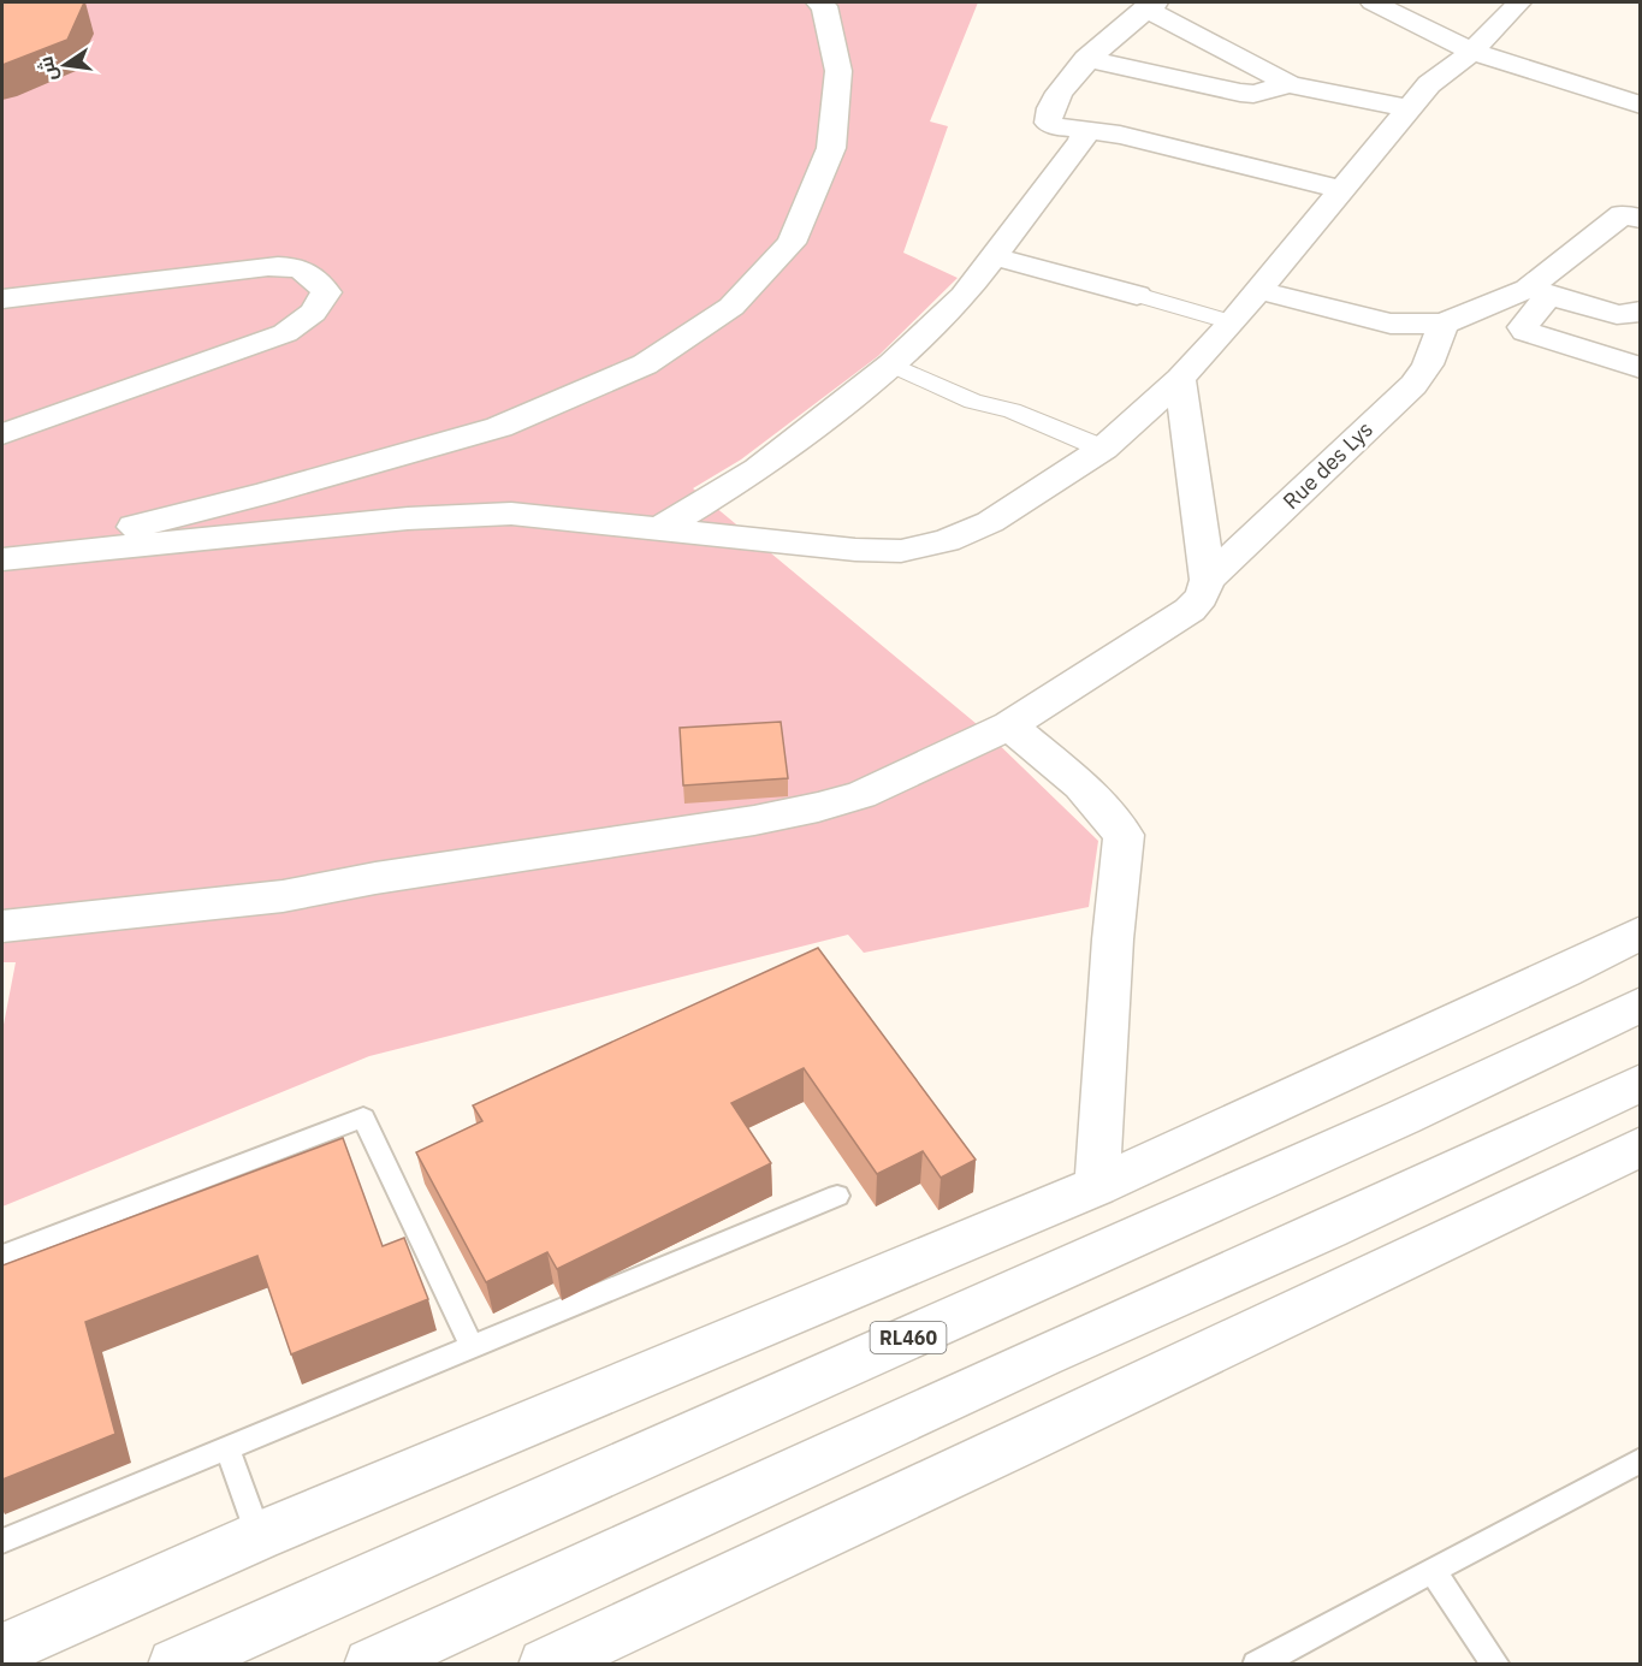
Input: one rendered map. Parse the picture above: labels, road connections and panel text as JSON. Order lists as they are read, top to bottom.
{
  "streets": {
    "street": ["Rue des Lys", "RL460"]
  },
  "north": "left"
}
